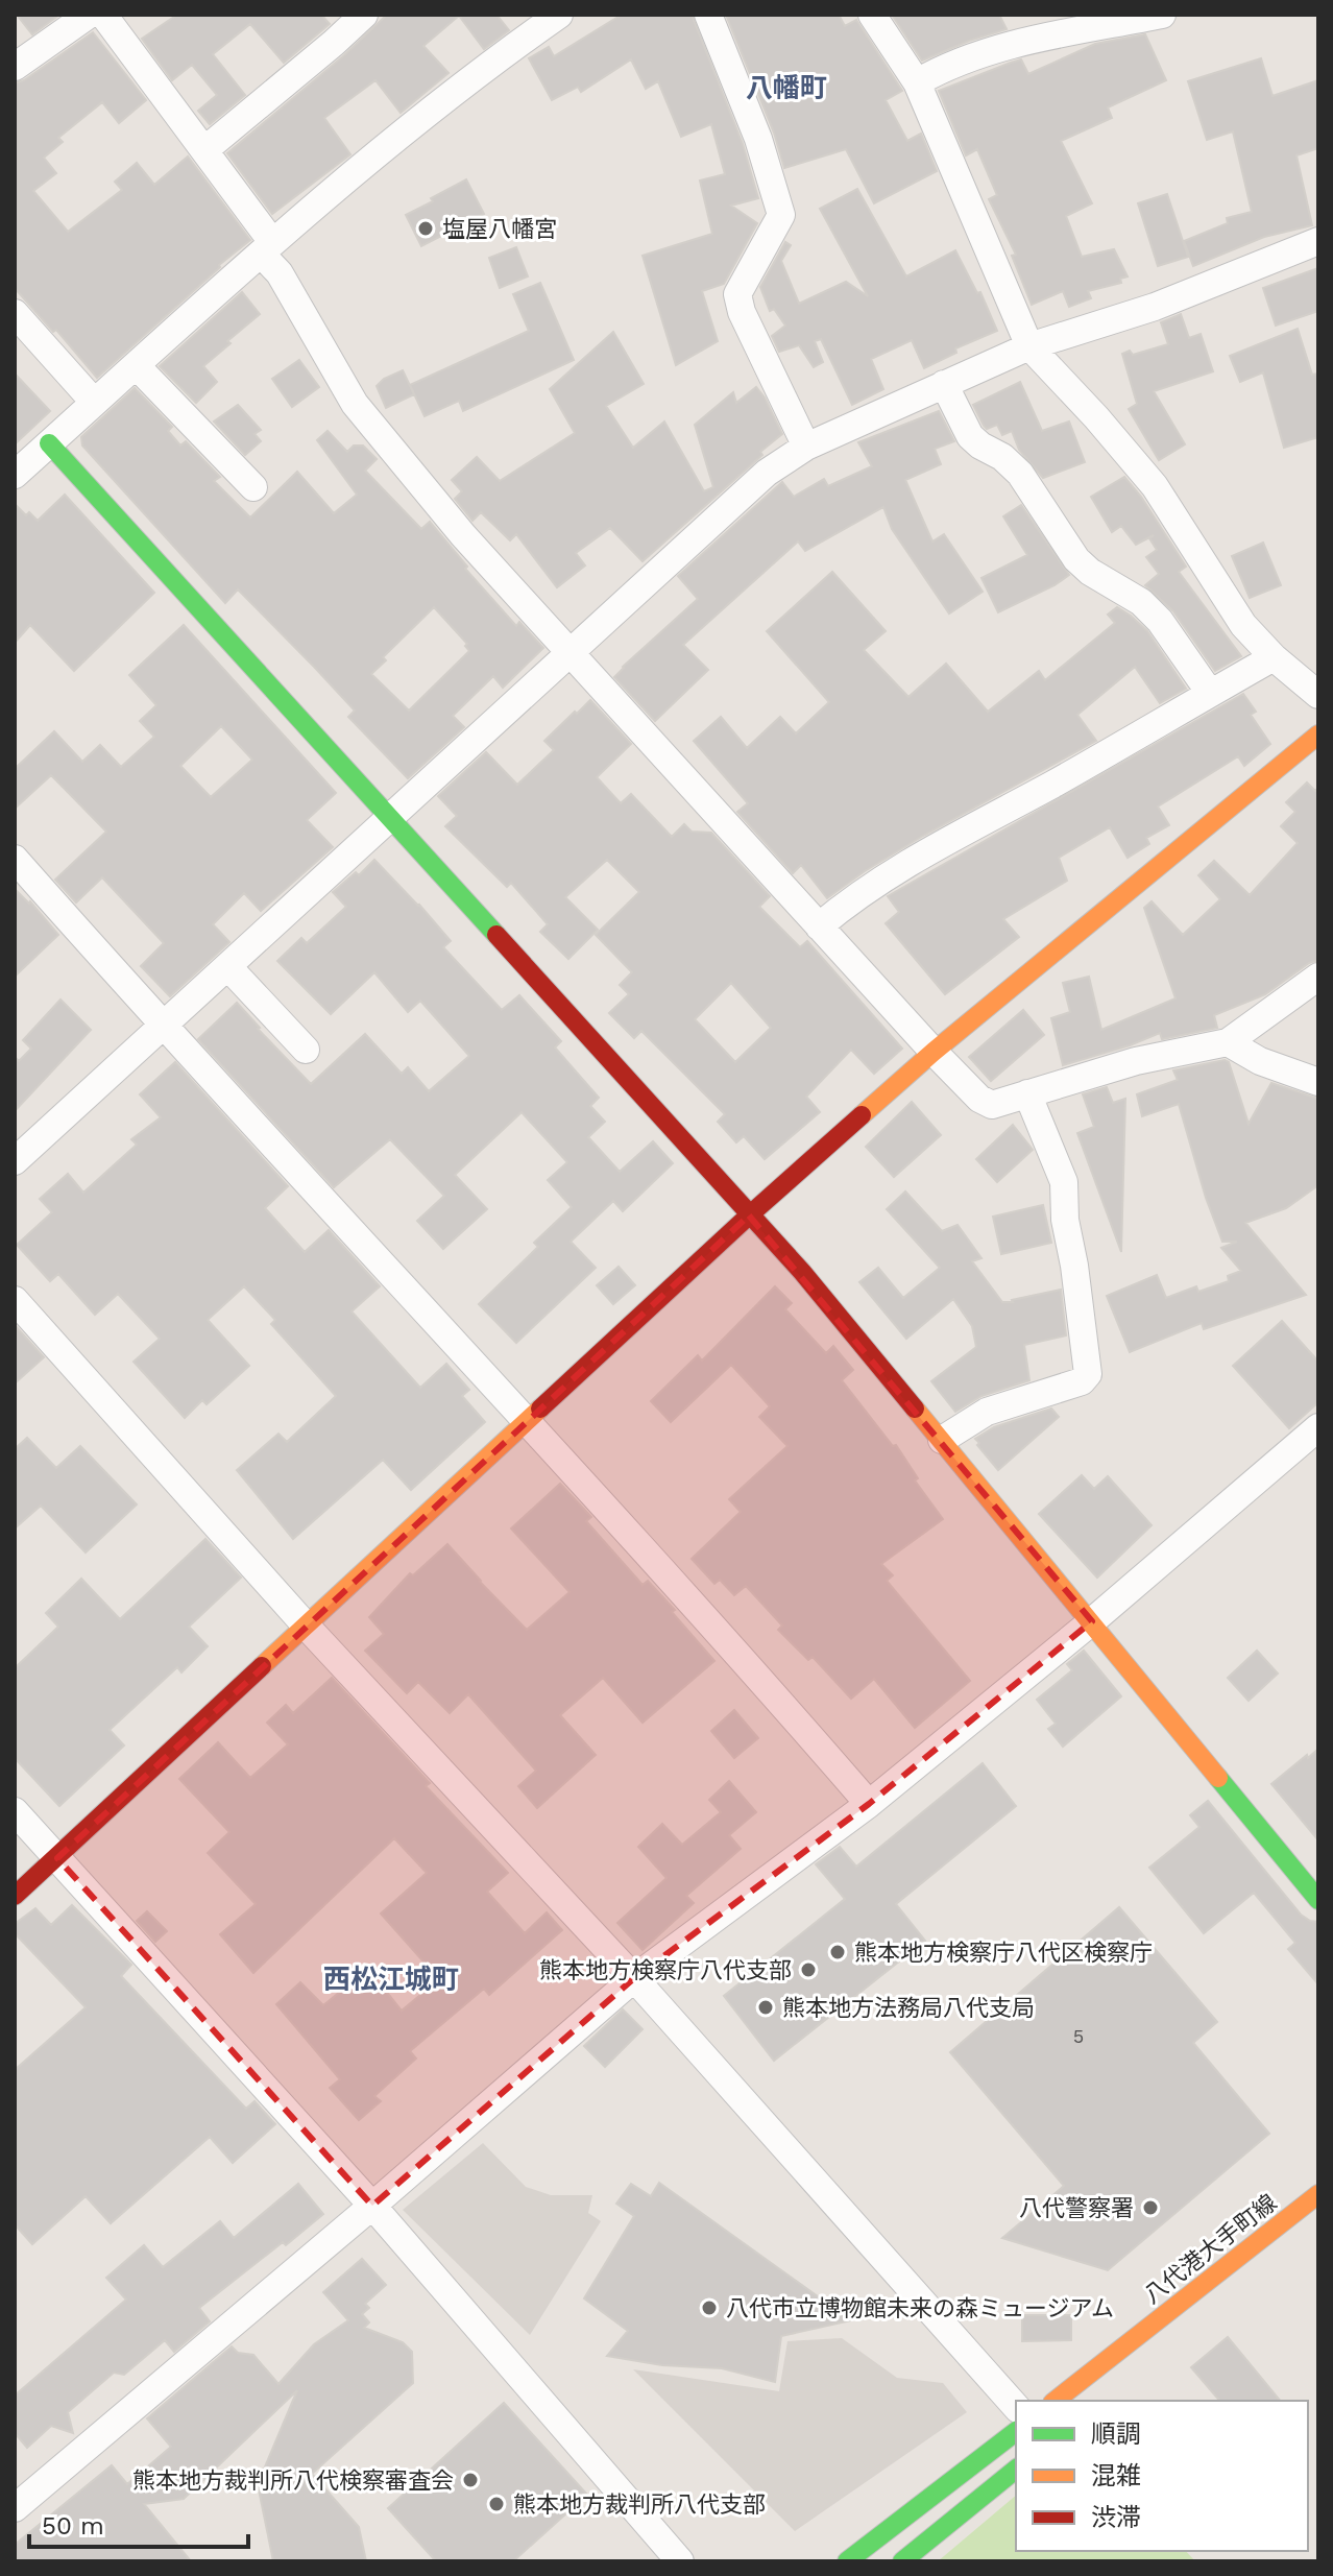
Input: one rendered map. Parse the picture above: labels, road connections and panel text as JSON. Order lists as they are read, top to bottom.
{
  "streets": {
    "street": ["八代港大手町線"]
  },
  "districts": ["八幡町", "西松江城町"],
  "places": [
    "塩屋八幡宮",
    "熊本地方検察庁八代区検察庁",
    "熊本地方検察庁八代支部",
    "熊本地方法務局八代支局",
    "八代警察署",
    "八代市立博物館未来の森ミュージアム",
    "熊本地方裁判所八代検察審査会",
    "熊本地方裁判所八代支部"
  ],
  "house_numbers": ["5"],
  "legend": ["順調", "混雑", "渋滞"],
  "scale_bar": "50 m"
}
